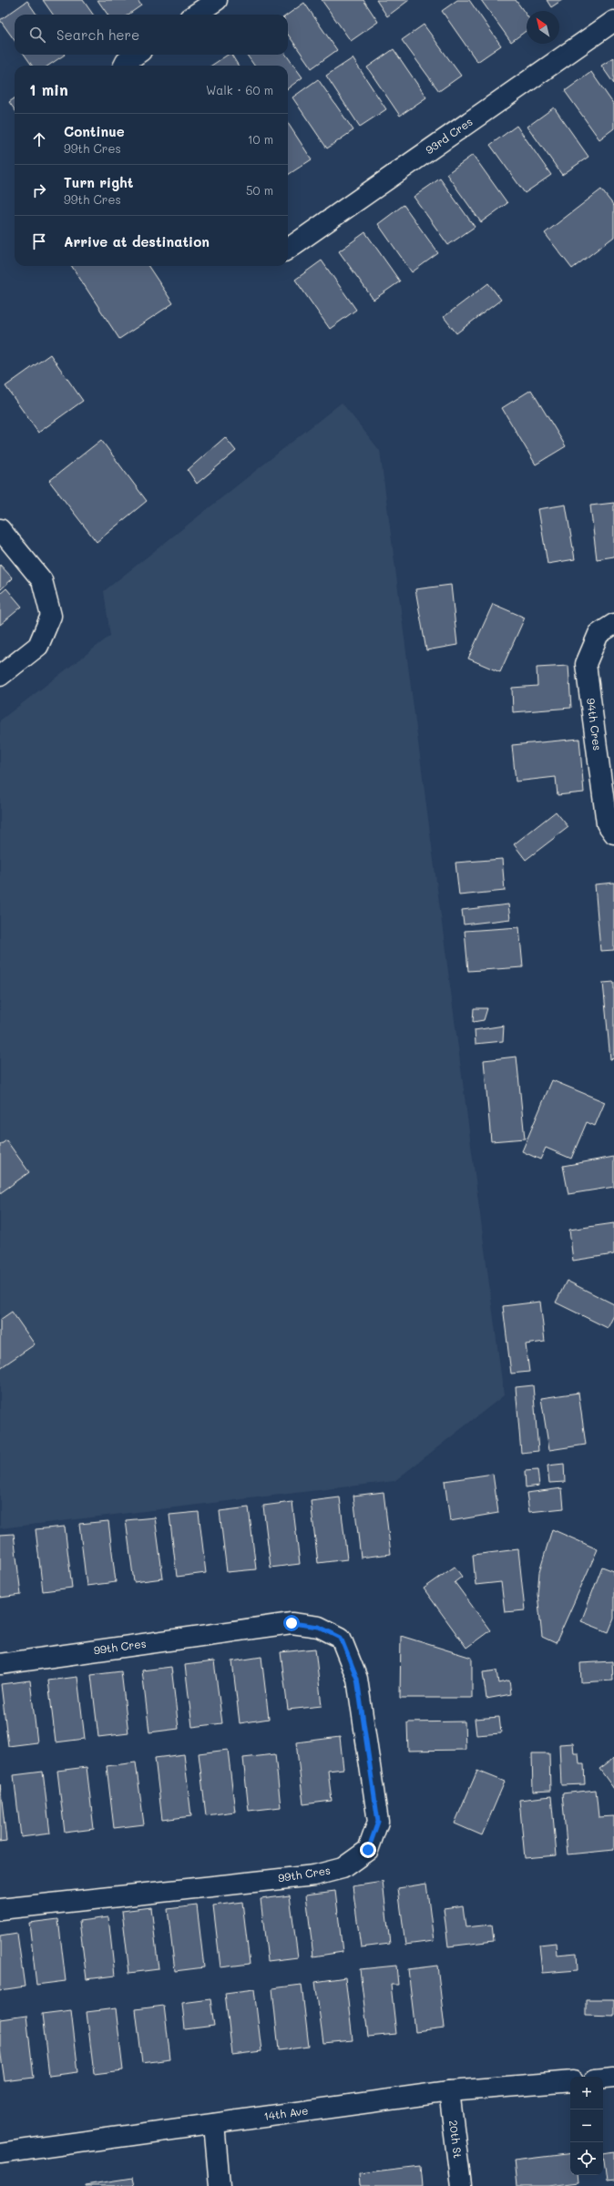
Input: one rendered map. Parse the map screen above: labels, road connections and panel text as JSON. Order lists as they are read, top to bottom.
{
  "streets": {
    "street": [
      "93rd Cres",
      "94th Cres",
      "99th Cres",
      "14th Ave",
      "20th St"
    ]
  },
  "crossings": [
    ["14th Ave", "20th St"]
  ],
  "north": "top left",
  "page": {
    "search": "Search here",
    "heading": ["1 min", "Walk · 60 m"],
    "list": [
      ["Continue", "99th Cres", "10 m"],
      ["Turn right", "99th Cres", "50 m"],
      "Arrive at destination"
    ],
    "map_buttons": ["+", "−"]
  }
}
